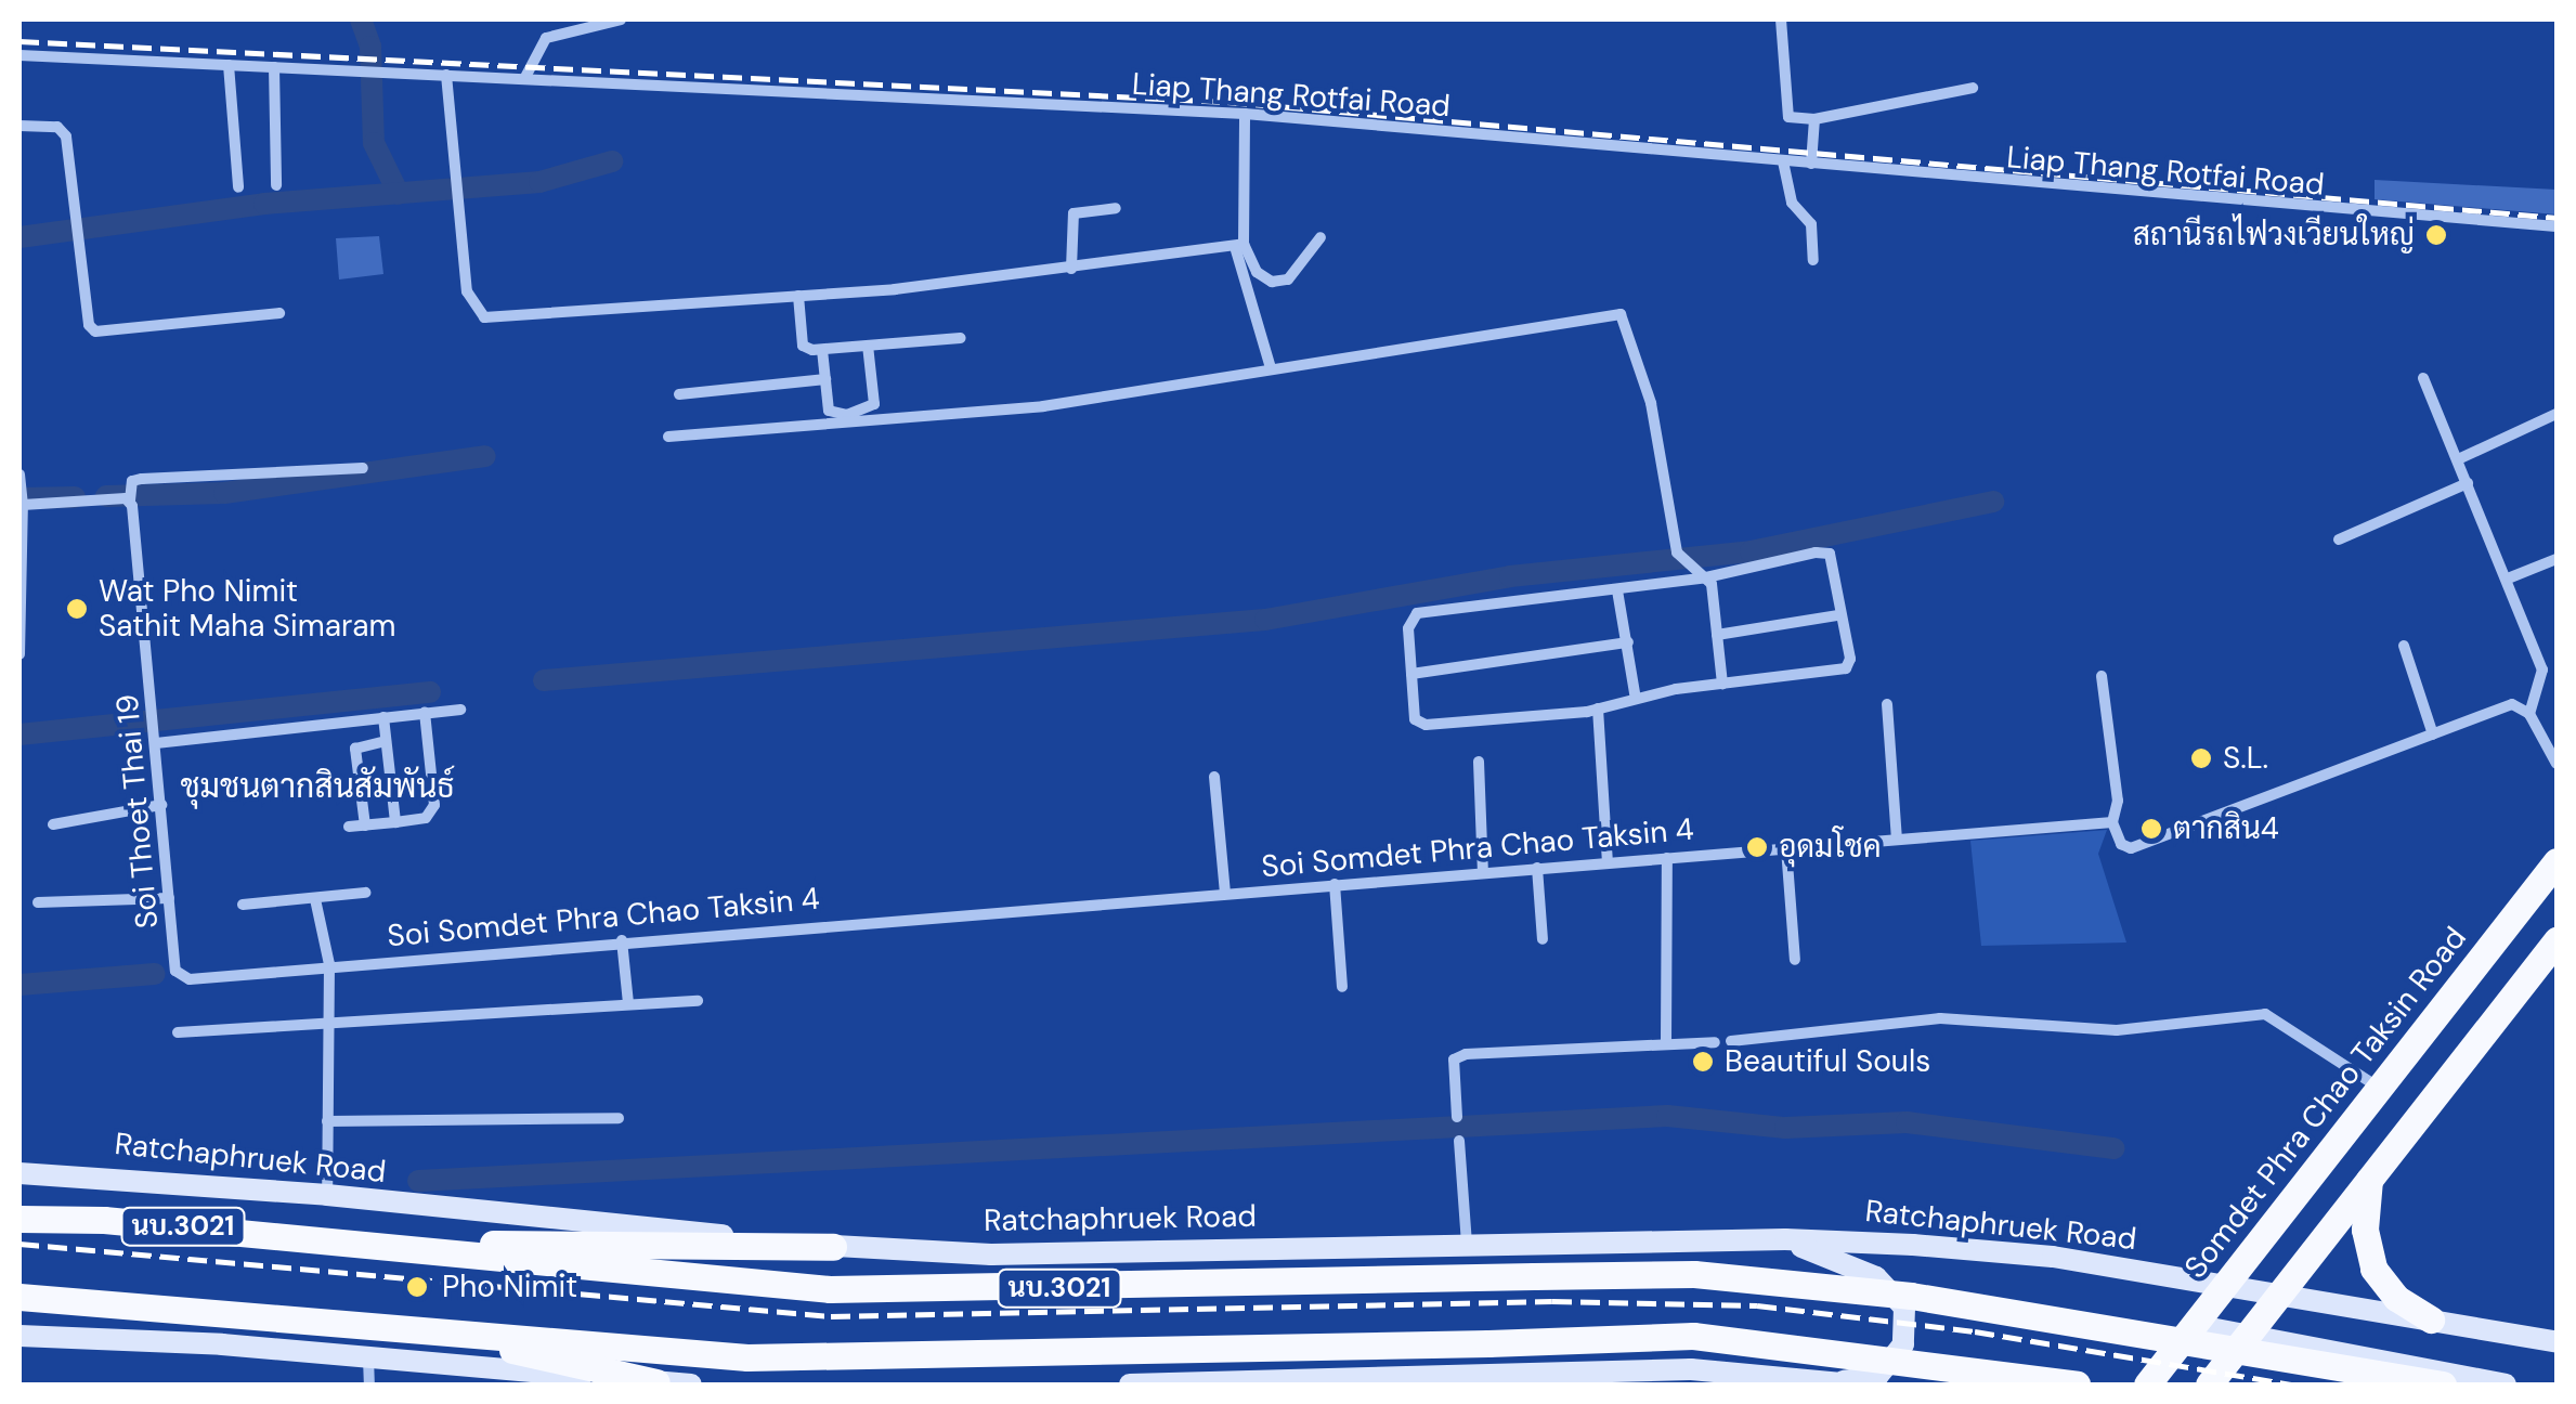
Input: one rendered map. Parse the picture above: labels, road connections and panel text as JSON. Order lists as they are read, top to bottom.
{
  "streets": {
    "main road": ["Somdet Phra Chao Taksin Road", "Ratchaphruek Road", "นบ.3021"],
    "street": ["Liap Thang Rotfai Road", "Soi Thoet Thai 19", "Soi Somdet Phra Chao Taksin 4"]
  },
  "crossings": [
    ["Soi Thoet Thai 19", "Soi Somdet Phra Chao Taksin 4"],
    ["Somdet Phra Chao Taksin Road", "Ratchaphruek Road"],
    ["Somdet Phra Chao Taksin Road", "นบ.3021"],
    ["Ratchaphruek Road", "นบ.3021"]
  ],
  "districts": ["ชุมชนตากสินสัมพันธ์"],
  "places": [
    "สถานีรถไฟวงเวียนใหญ่",
    "Wat Pho Nimit Sathit Maha Simaram",
    "S.L.",
    "ตากสิน4",
    "อุดมโชค",
    "Beautiful Souls",
    "Pho Nimit"
  ]
}
